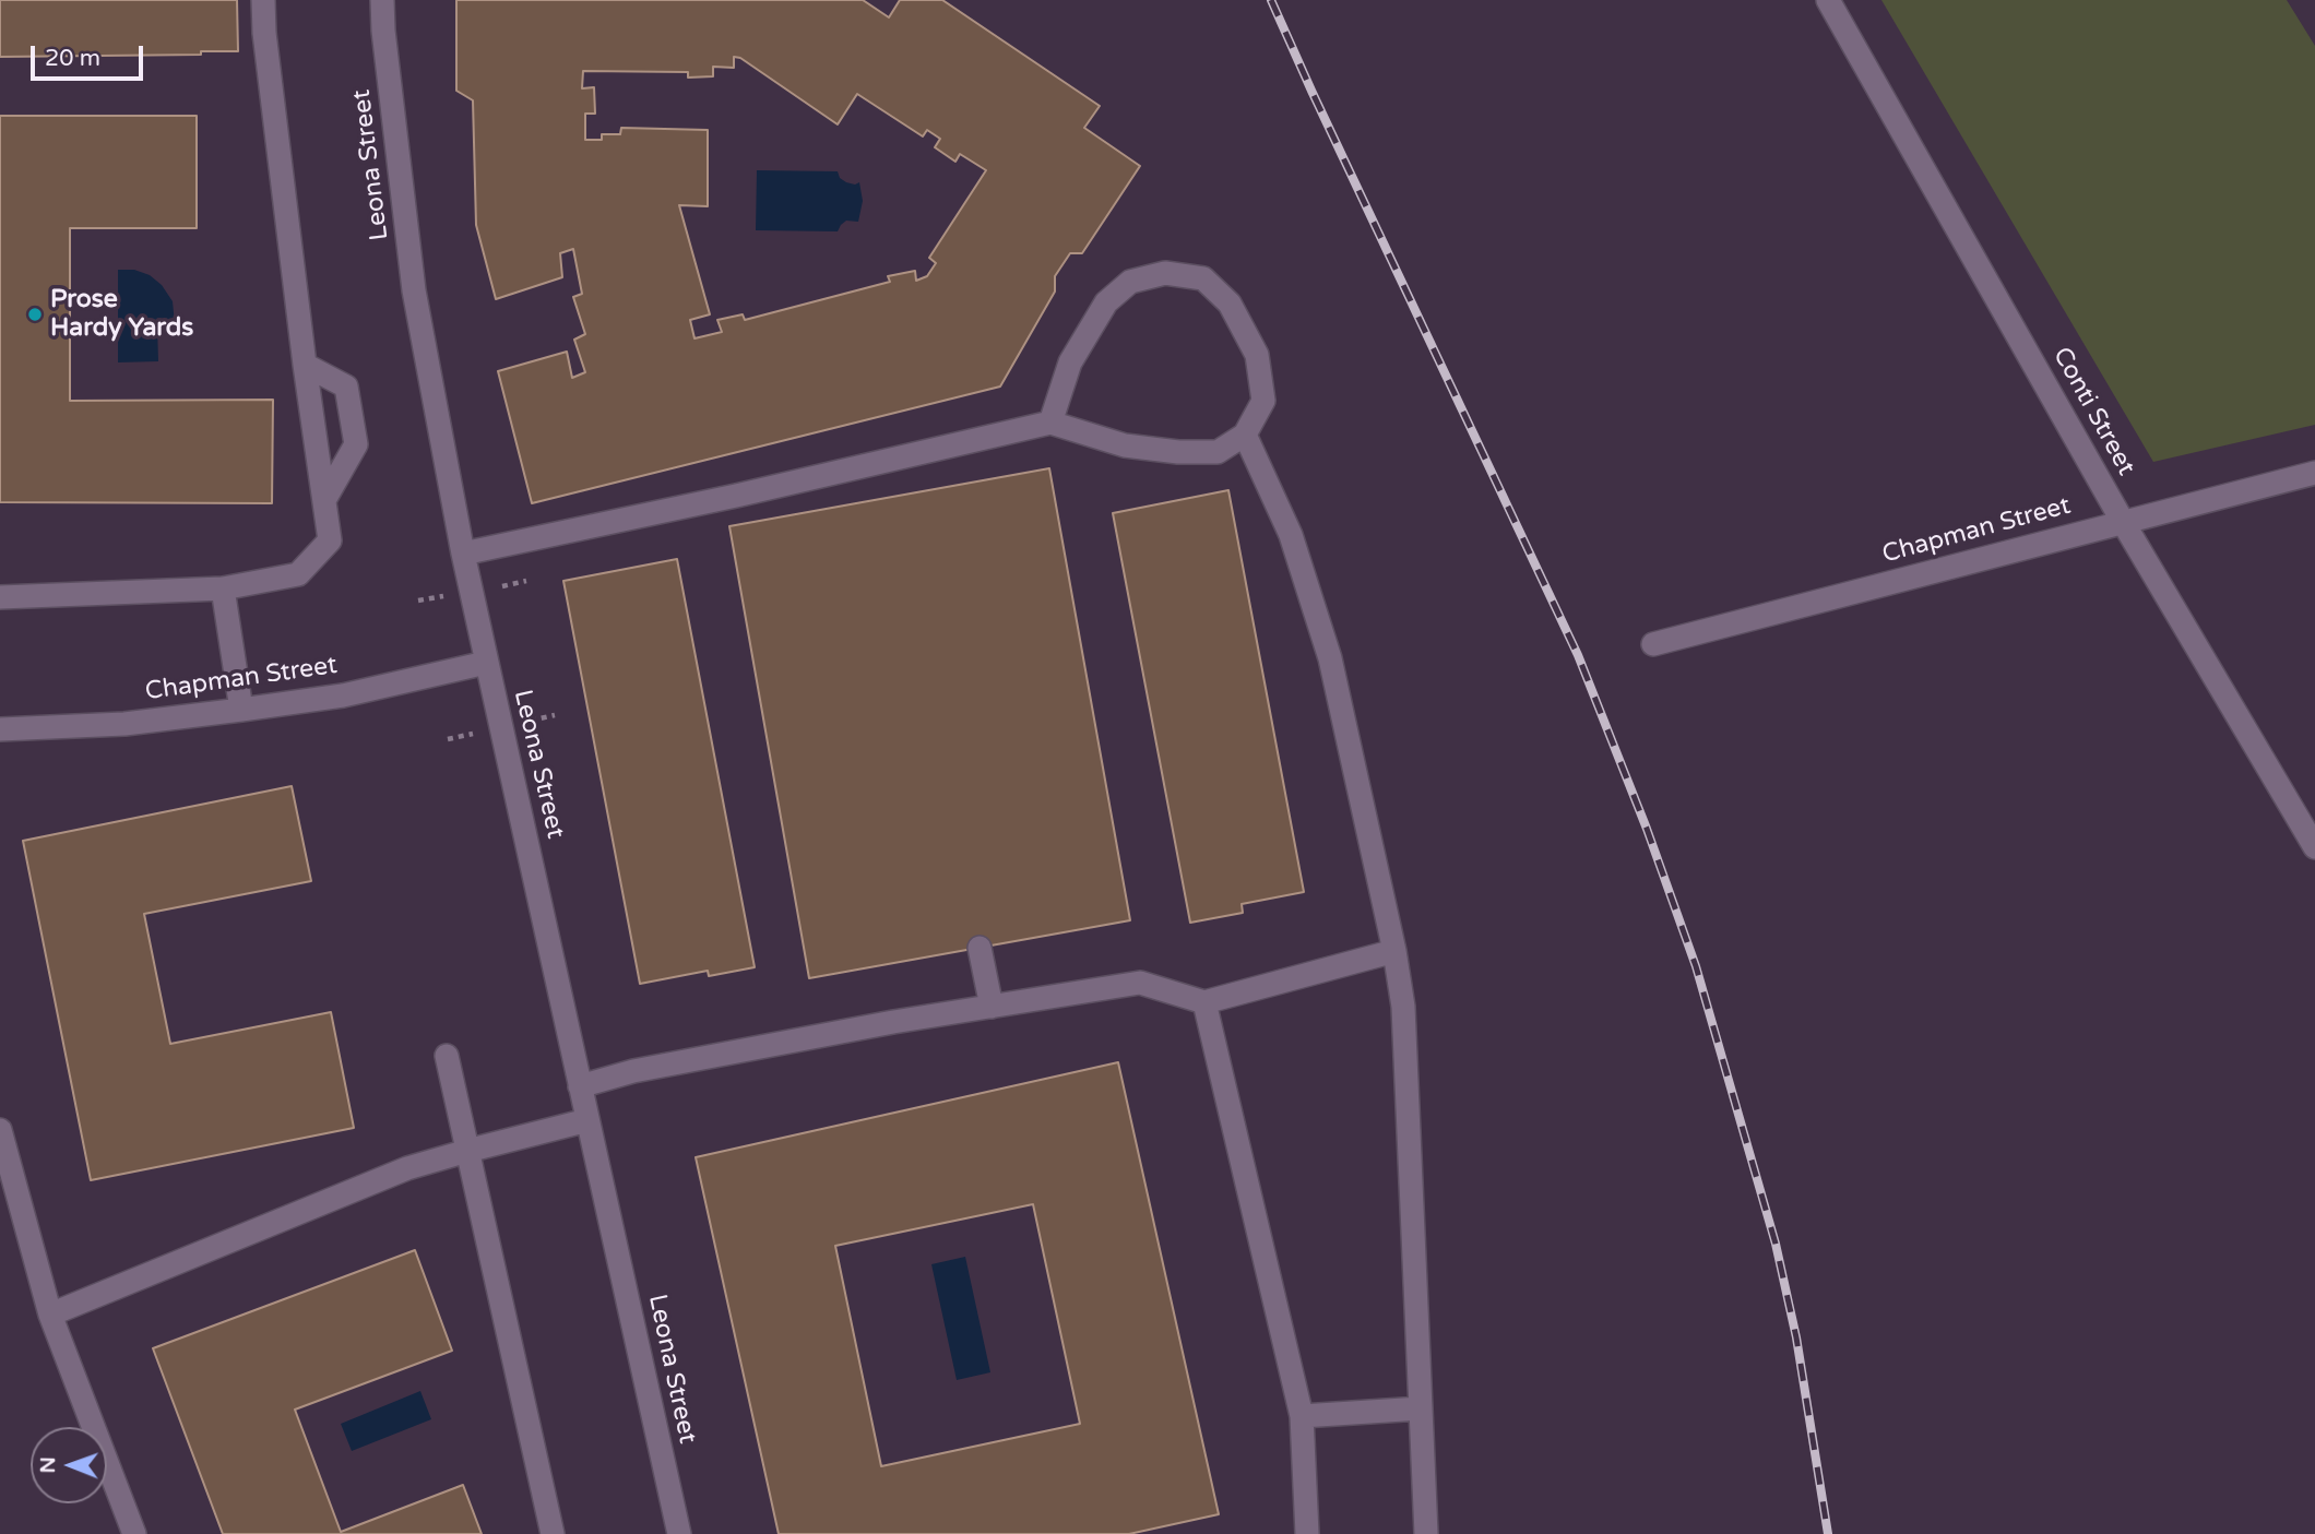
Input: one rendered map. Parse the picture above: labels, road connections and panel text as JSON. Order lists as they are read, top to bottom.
{
  "streets": {
    "street": ["Leona Street", "Conti Street", "Chapman Street"]
  },
  "crossings": [
    ["Leona Street", "Chapman Street"],
    ["Conti Street", "Chapman Street"]
  ],
  "places": ["Prose Hardy Yards"],
  "scale_bar": "20 m",
  "north": "left"
}
